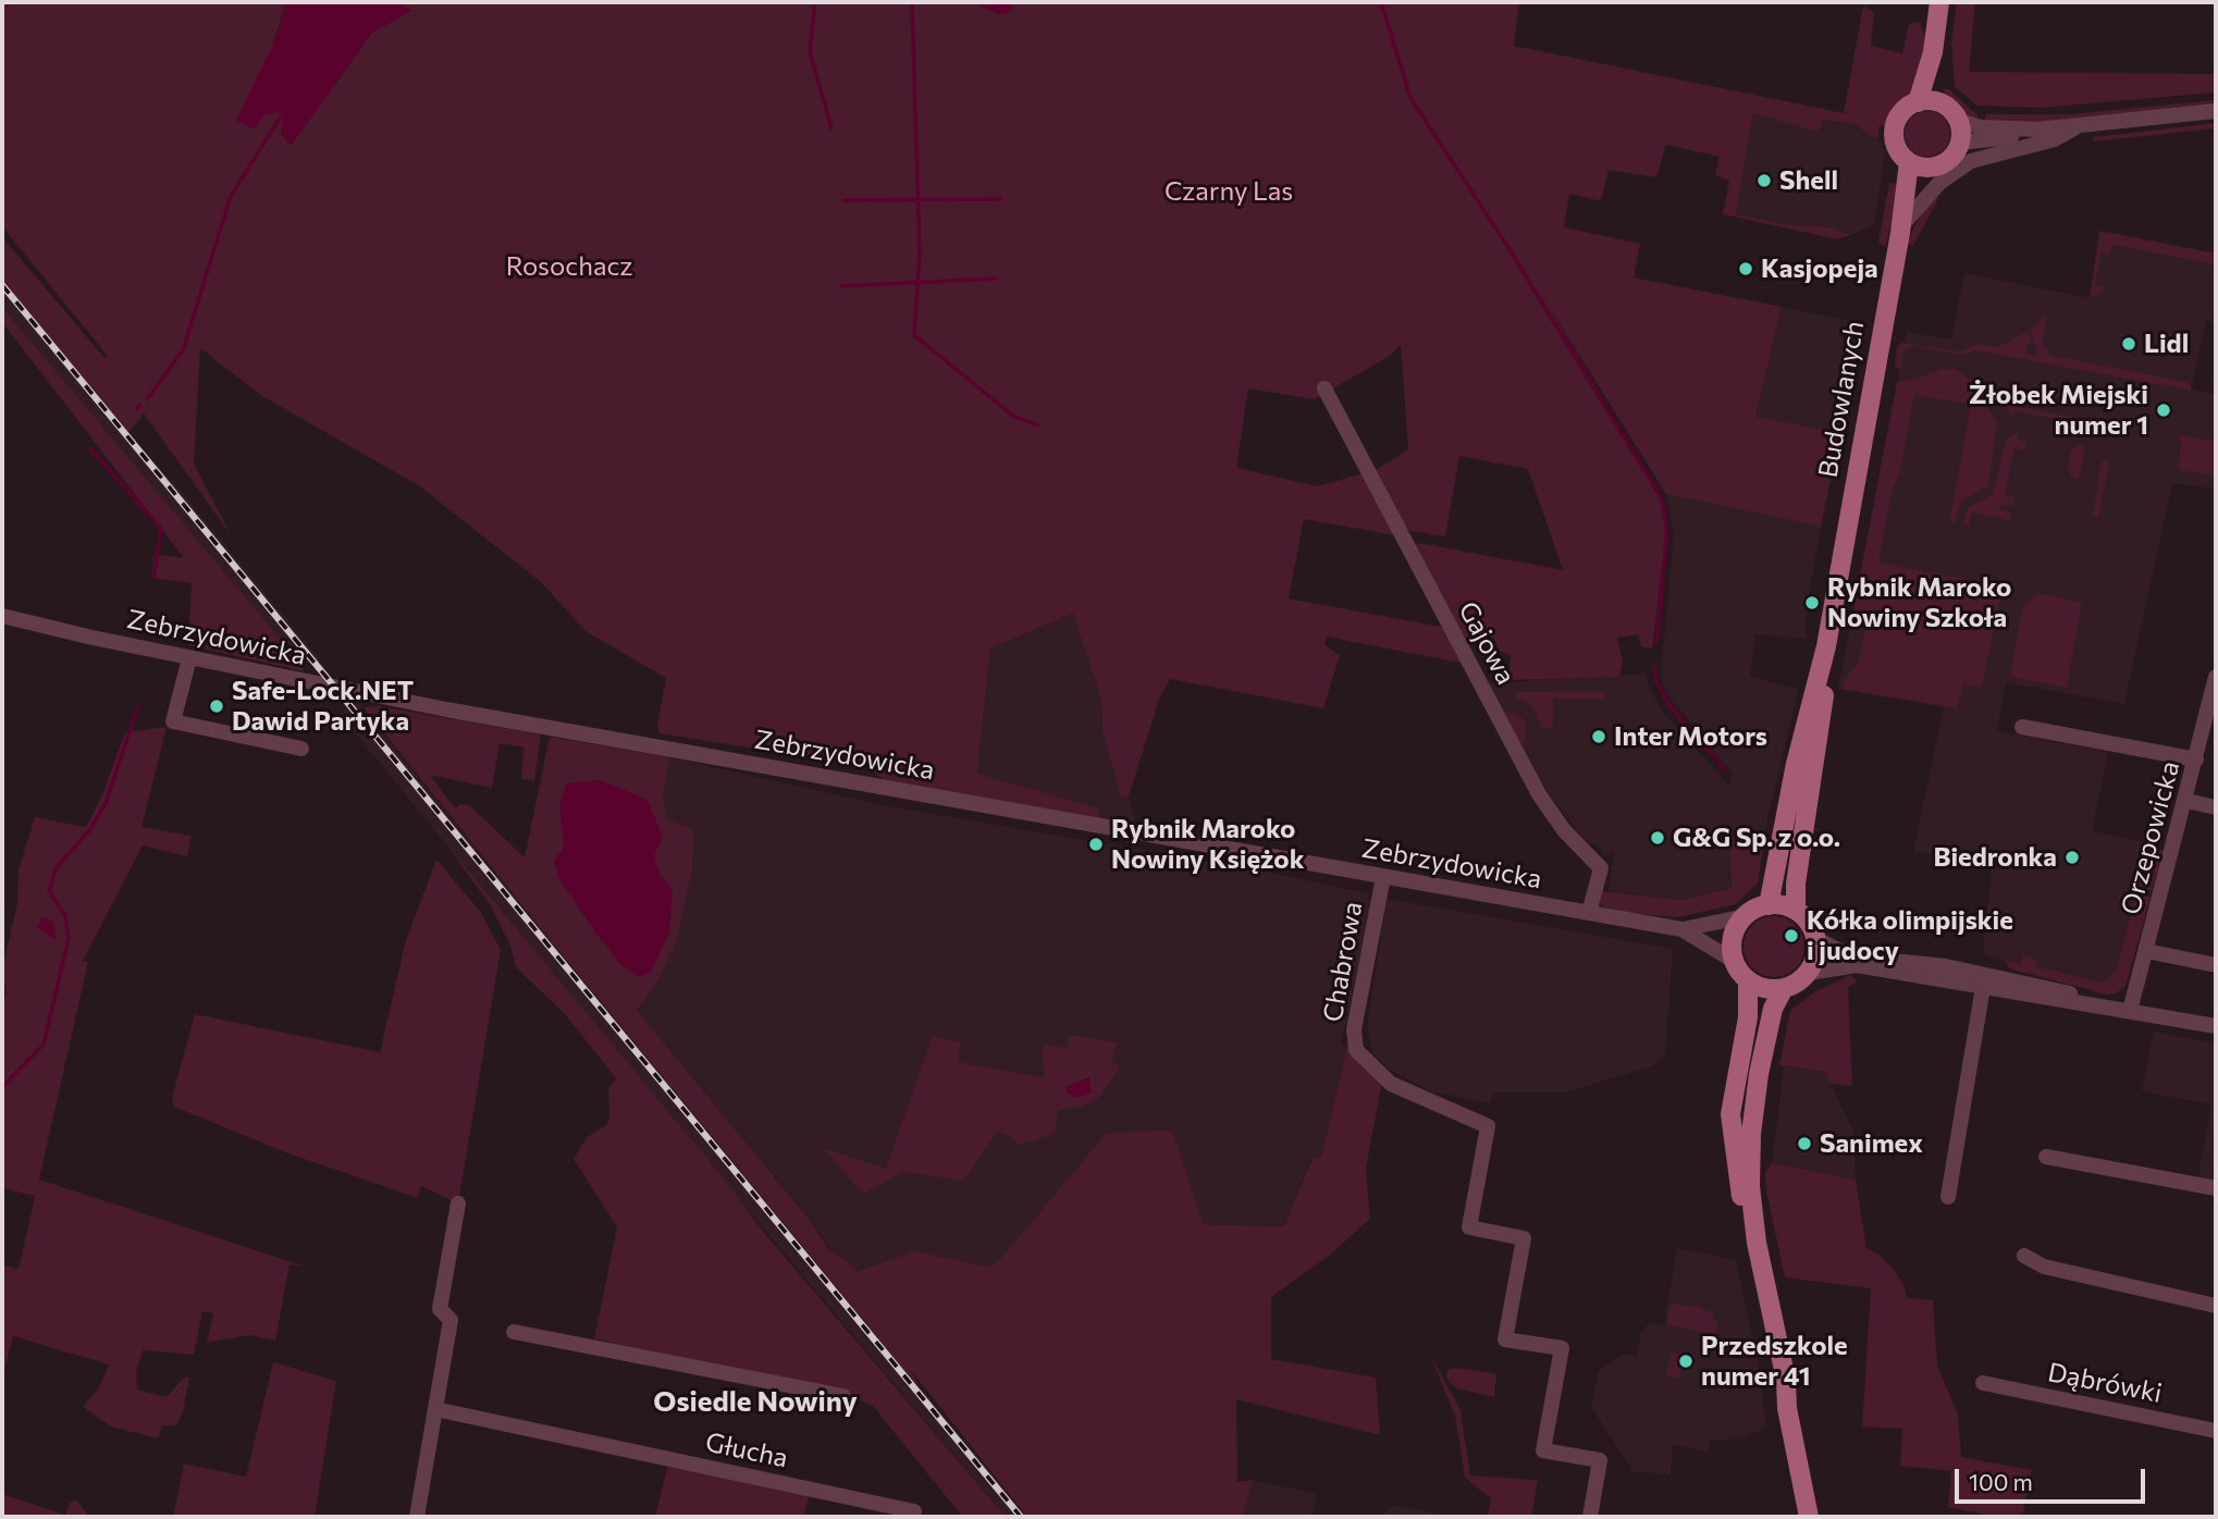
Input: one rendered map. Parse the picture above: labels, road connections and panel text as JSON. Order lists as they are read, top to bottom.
{
  "streets": {
    "main road": ["Budowlanych"],
    "street": [
      "Zebrzydowicka",
      "Gajowa",
      "Orzepowicka",
      "Chabrowa",
      "Dąbrówki",
      "Głucha"
    ]
  },
  "crossings": [
    ["Budowlanych", "Zebrzydowicka"],
    ["Zebrzydowicka", "Gajowa"],
    ["Zebrzydowicka", "Chabrowa"]
  ],
  "districts": ["Osiedle Nowiny"],
  "parks": ["Czarny Las", "Rosochacz"],
  "places": [
    "Shell",
    "Kasjopeja",
    "Lidl",
    "Żłobek Miejski numer 1",
    "Rybnik Maroko Nowiny Szkoła",
    "Safe-Lock.NET Dawid Partyka",
    "Inter Motors",
    "G&G Sp. z o.o.",
    "Rybnik Maroko Nowiny Księżok",
    "Biedronka",
    "Kółka olimpijskie i judocy",
    "Sanimex",
    "Przedszkole numer 41"
  ],
  "scale_bar": "100 m"
}
